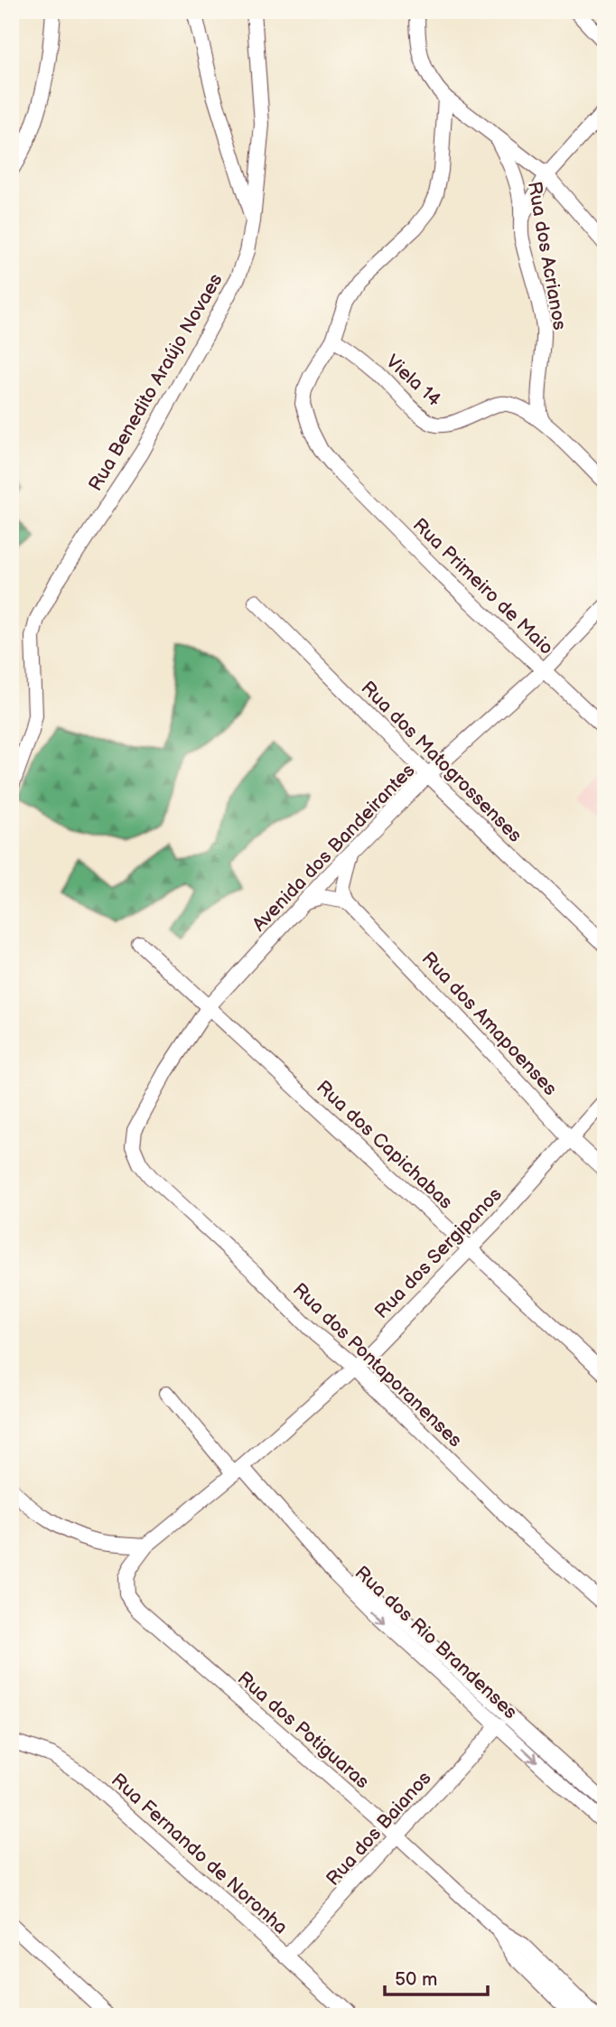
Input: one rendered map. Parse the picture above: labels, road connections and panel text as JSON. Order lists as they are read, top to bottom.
{
  "streets": {
    "street": [
      "Rua dos Acrianos",
      "Viela 14",
      "Rua Benedito Araújo Novaes",
      "Rua Primeiro de Maio",
      "Rua dos Matogrossenses",
      "Avenida dos Bandeirantes",
      "Rua dos Amapoenses",
      "Rua dos Capichabas",
      "Rua dos Sergipanos",
      "Rua dos Pontaporanenses",
      "Rua dos Rio Brandenses",
      "Rua dos Potiguaras",
      "Rua dos Baianos",
      "Rua Fernando de Noronha"
    ]
  },
  "crossings": [
    ["Rua dos Acrianos", "Viela 14"],
    ["Viela 14", "Rua Primeiro de Maio"],
    ["Rua Primeiro de Maio", "Avenida dos Bandeirantes"],
    ["Rua dos Matogrossenses", "Avenida dos Bandeirantes"],
    ["Avenida dos Bandeirantes", "Rua dos Capichabas"],
    ["Avenida dos Bandeirantes", "Rua dos Pontaporanenses"],
    ["Rua dos Amapoenses", "Rua dos Sergipanos"],
    ["Rua dos Capichabas", "Rua dos Sergipanos"],
    ["Rua dos Sergipanos", "Rua dos Pontaporanenses"],
    ["Rua dos Sergipanos", "Rua dos Potiguaras"],
    ["Rua dos Rio Brandenses", "Rua dos Baianos"],
    ["Rua dos Potiguaras", "Rua dos Baianos"],
    ["Rua dos Baianos", "Rua Fernando de Noronha"]
  ],
  "scale_bar": "50 m"
}
